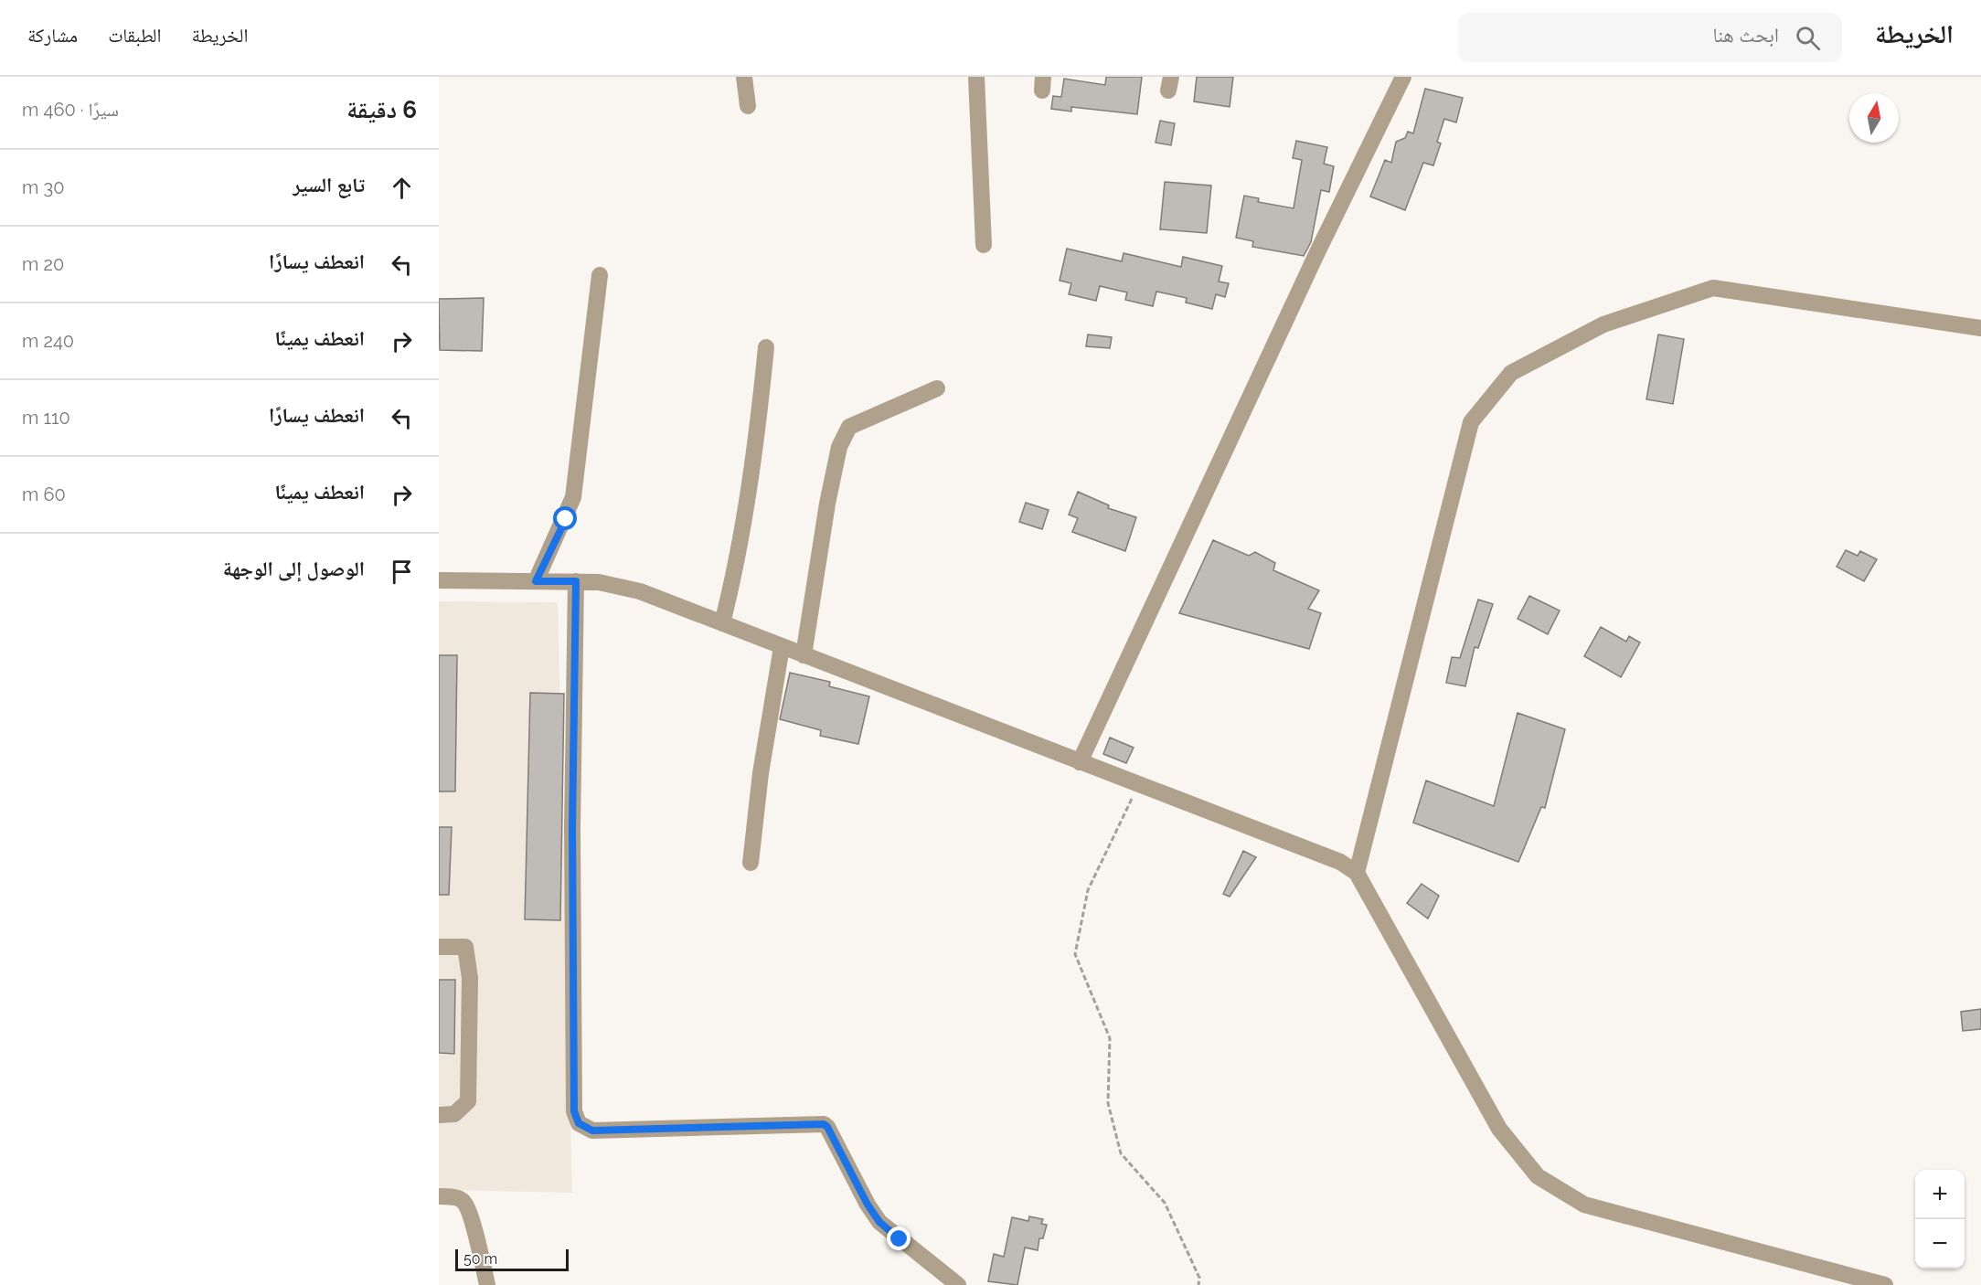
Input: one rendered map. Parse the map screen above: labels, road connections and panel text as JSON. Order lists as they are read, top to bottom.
{
  "scale_bar": "50 m",
  "north": "top",
  "page": {
    "header": "الخريطة",
    "search": "ابحث هنا",
    "nav": ["الخريطة", "الطبقات", "مشاركة"],
    "heading": ["6 دقيقة", "سيرًا · 460 m"],
    "list": [
      ["تابع السير", "30 m"],
      ["انعطف يسارًا", "20 m"],
      ["انعطف يمينًا", "240 m"],
      ["انعطف يسارًا", "110 m"],
      ["انعطف يمينًا", "60 m"],
      "الوصول إلى الوجهة"
    ],
    "map_buttons": ["+", "−"],
    "scale": "50 m"
  }
}
